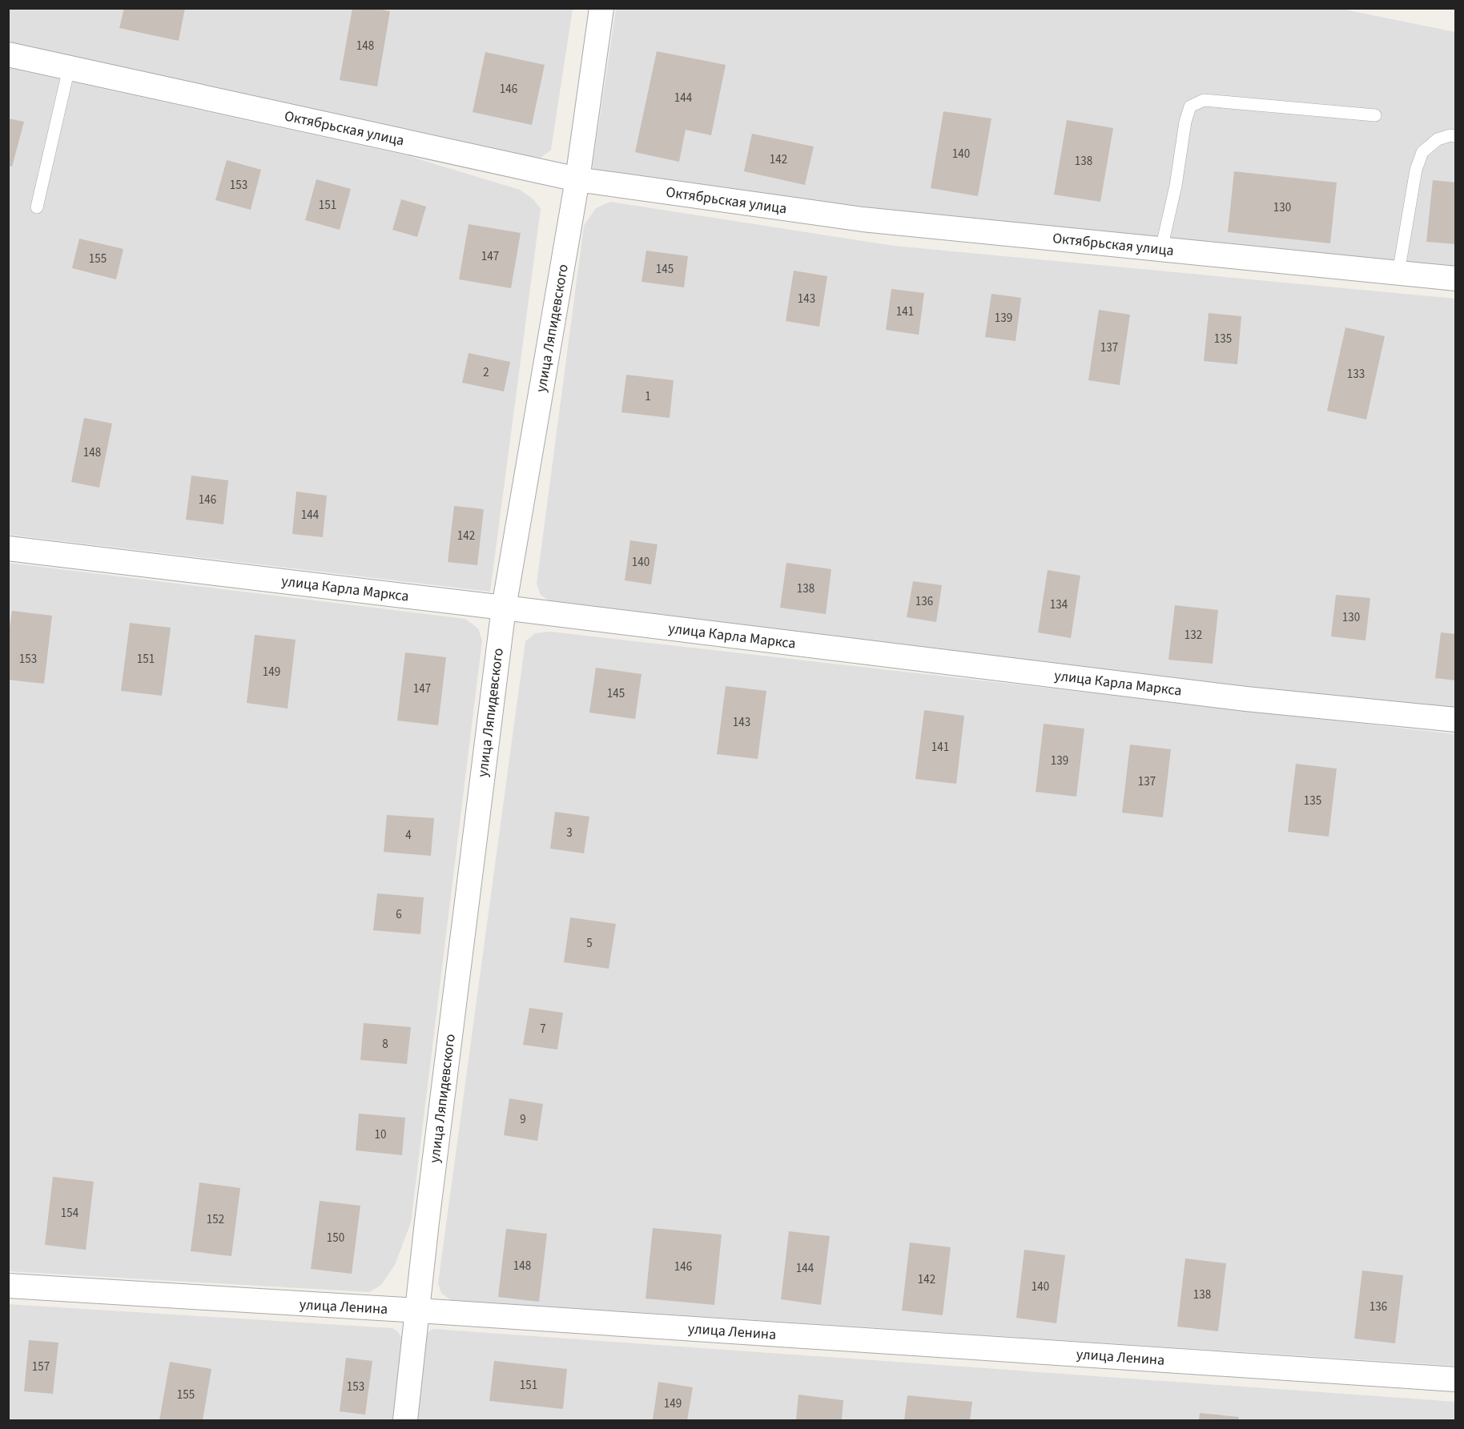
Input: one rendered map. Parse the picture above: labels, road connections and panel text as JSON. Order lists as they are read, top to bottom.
{
  "streets": {
    "street": [
      "Октябрьская улица",
      "улица Ляпидевского",
      "улица Карла Маркса",
      "улица Ленина"
    ]
  },
  "crossings": [
    ["Октябрьская улица", "улица Ляпидевского"],
    ["улица Ляпидевского", "улица Карла Маркса"],
    ["улица Ляпидевского", "улица Ленина"]
  ],
  "house_numbers": [
    "148",
    "146",
    "144",
    "140",
    "142",
    "138",
    "153",
    "151",
    "130",
    "147",
    "155",
    "145",
    "143",
    "141",
    "139",
    "135",
    "137",
    "2",
    "133",
    "1",
    "148",
    "146",
    "144",
    "142",
    "140",
    "138",
    "136",
    "134",
    "130",
    "132",
    "153",
    "151",
    "149",
    "147",
    "145",
    "143",
    "141",
    "139",
    "137",
    "135",
    "3",
    "4",
    "6",
    "5",
    "7",
    "8",
    "9",
    "10",
    "154",
    "152",
    "150",
    "148",
    "146",
    "144",
    "142",
    "140",
    "138",
    "136",
    "157",
    "151",
    "153",
    "155",
    "149"
  ]
}
